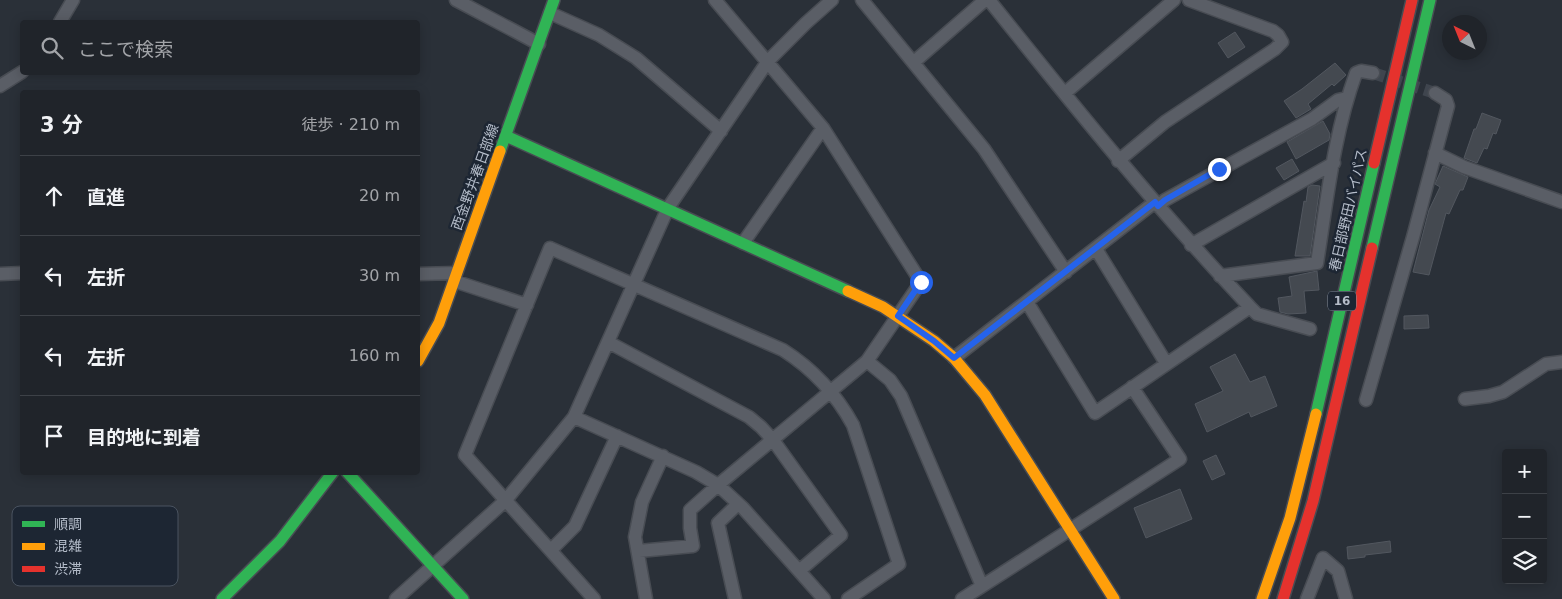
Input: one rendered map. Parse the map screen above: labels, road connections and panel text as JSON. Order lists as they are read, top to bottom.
{
  "streets": {
    "main road": ["西金野井春日部線", "春日部野田バイパス", "16"]
  },
  "legend": ["順調", "混雑", "渋滞"],
  "north": "top left",
  "page": {
    "search": "ここで検索",
    "heading": ["3 分", "徒歩 · 210 m"],
    "list": [
      ["直進", "20 m"],
      ["左折", "30 m"],
      ["左折", "160 m"],
      "目的地に到着"
    ],
    "map_buttons": ["+", "−"]
  }
}
